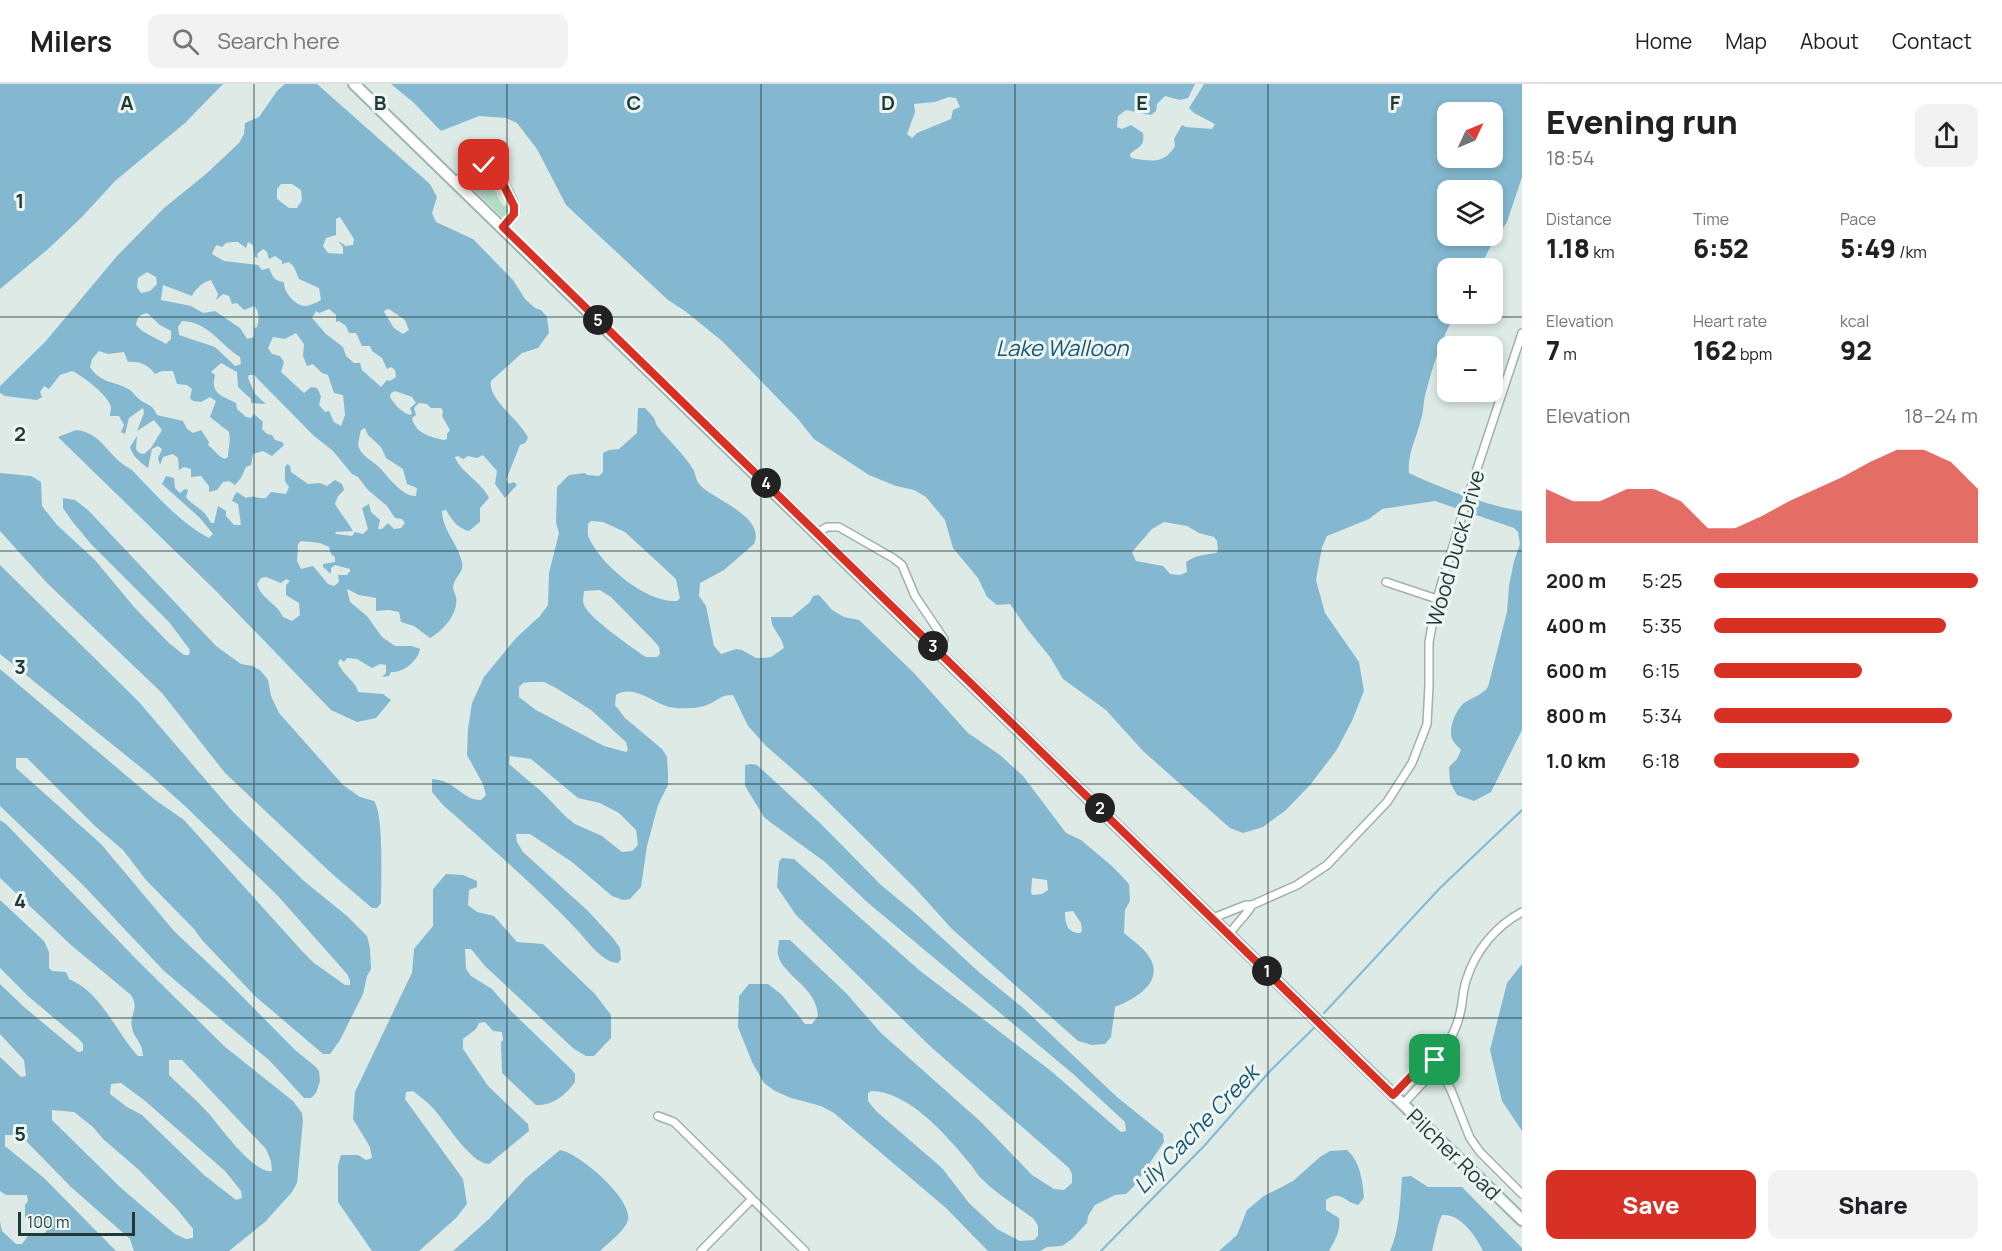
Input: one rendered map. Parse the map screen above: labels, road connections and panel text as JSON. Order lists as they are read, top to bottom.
{
  "streets": {
    "street": ["Wood Duck Drive", "Pilcher Road"]
  },
  "crossings": [
    ["Wood Duck Drive", "Pilcher Road"]
  ],
  "water": ["Lake Walloon", "Lily Cache Creek"],
  "scale_bar": "100 m",
  "north": "top right",
  "page": {
    "header": "Milers",
    "search": "Search here",
    "nav": [
      "Home",
      "Map",
      "About",
      "Contact"
    ],
    "heading": ["Evening run", "18:54"],
    "map_buttons": ["+", "−"],
    "stats": [
      ["Distance", "1.18 km"],
      ["Time", "6:52"],
      ["Pace", "5:49 /km"],
      ["Elevation", "7 m"],
      ["Heart rate", "162 bpm"],
      ["kcal", "92"]
    ],
    "pins": [
      "5",
      "4",
      "3",
      "2",
      "1"
    ],
    "chart": ["Elevation", "18–24 m"],
    "list": [
      {
        "name": "200 m",
        "note": "5:25"
      },
      {
        "name": "400 m",
        "note": "5:35"
      },
      {
        "name": "600 m",
        "note": "6:15"
      },
      {
        "name": "800 m",
        "note": "5:34"
      },
      {
        "name": "1.0 km",
        "note": "6:18"
      }
    ],
    "buttons": ["Save", "Share"],
    "scale": "100 m"
  },
  "grid": {
    "columns": [
      "A",
      "B",
      "C",
      "D",
      "E",
      "F"
    ],
    "rows": [
      "1",
      "2",
      "3",
      "4",
      "5"
    ]
  }
}
